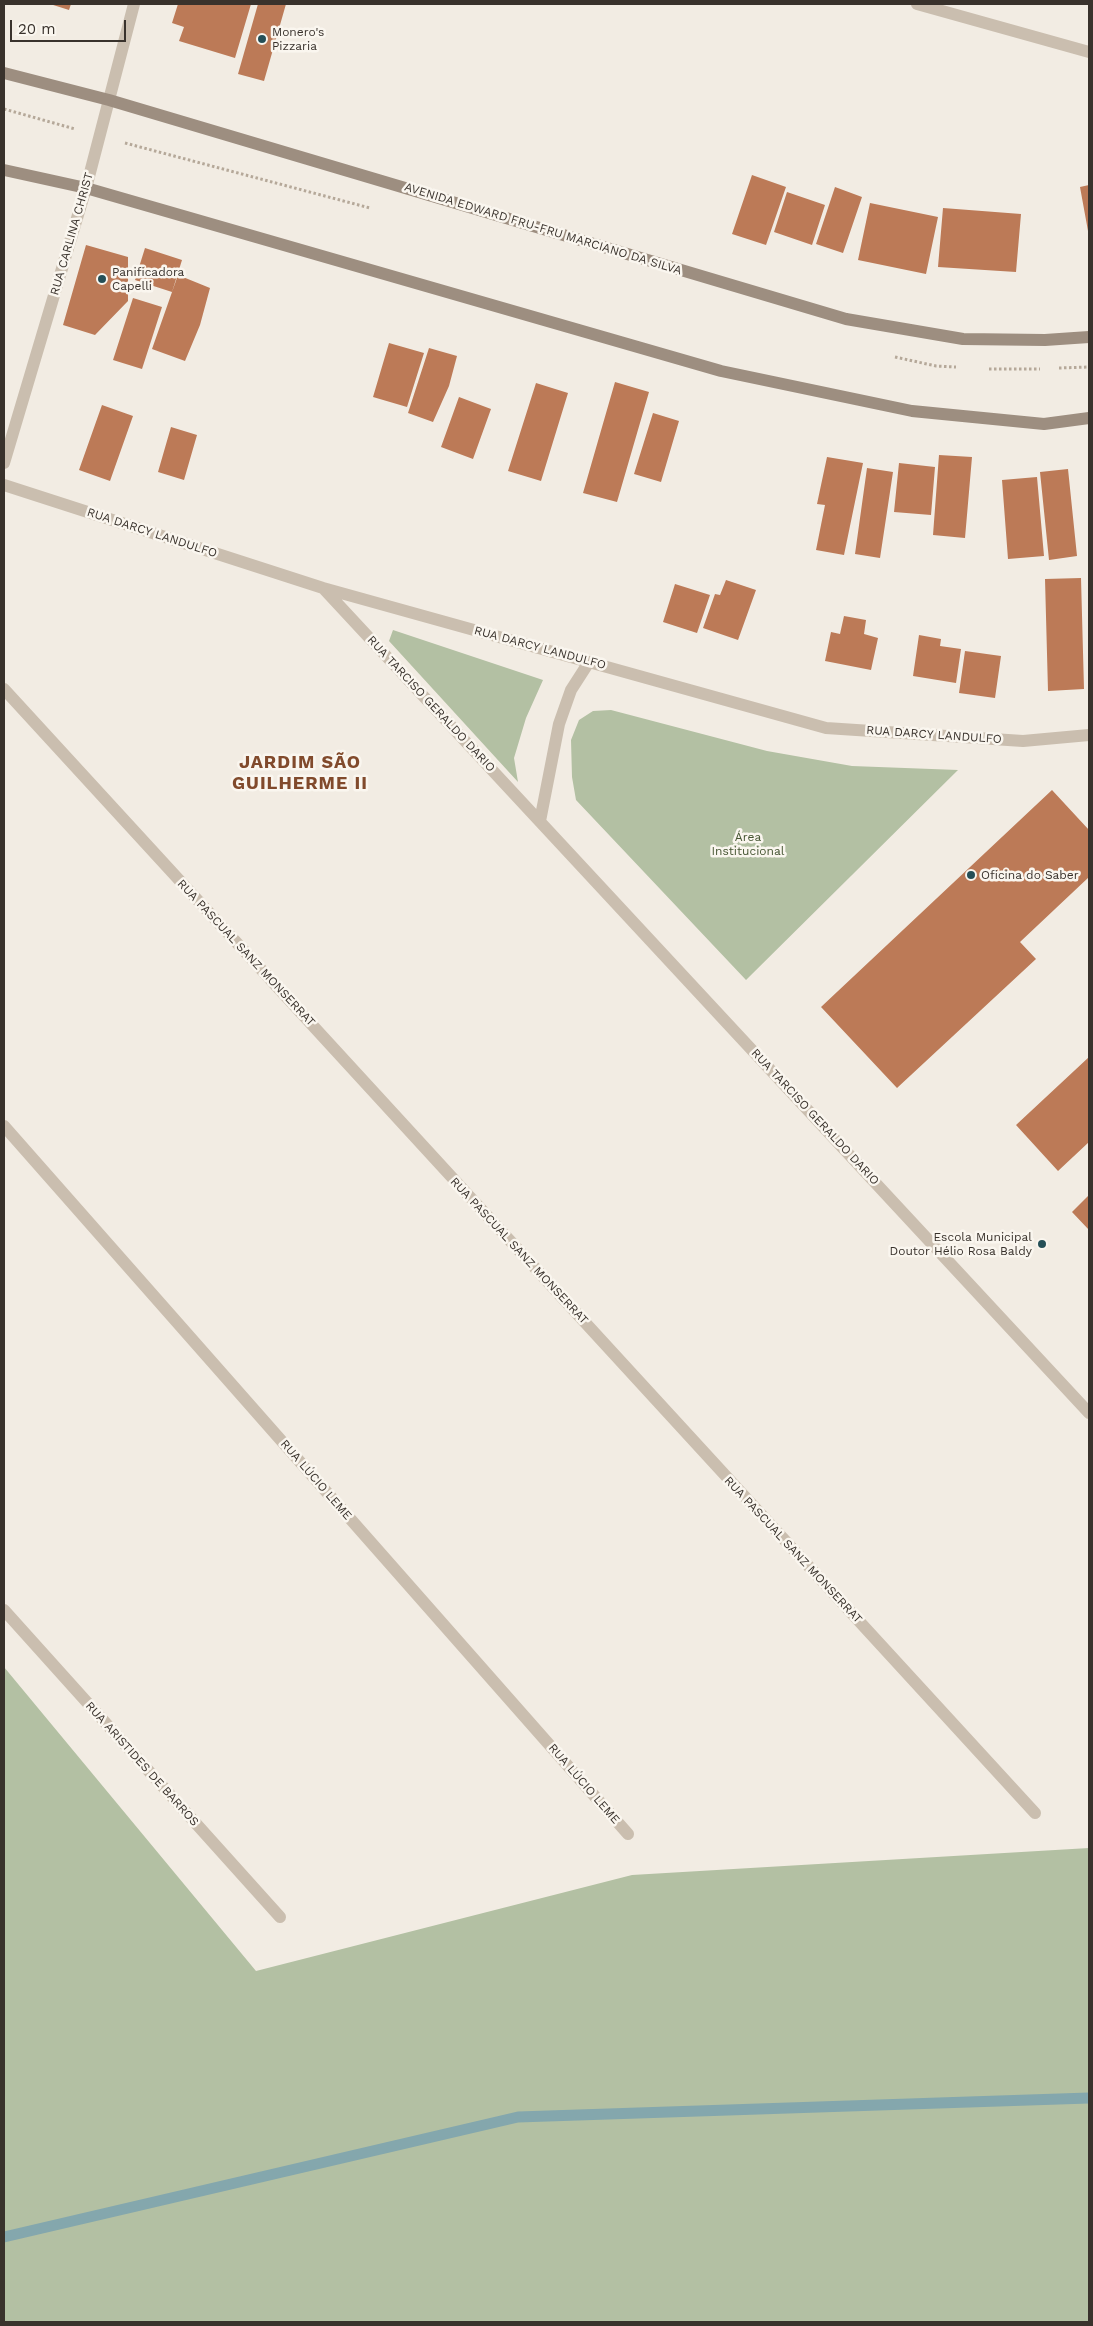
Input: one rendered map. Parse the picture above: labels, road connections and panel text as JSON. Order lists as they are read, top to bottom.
{
  "streets": {
    "main road": ["AVENIDA EDWARD FRU-FRU MARCIANO DA SILVA"],
    "street": [
      "RUA CARLINA CHRIST",
      "RUA DARCY LANDULFO",
      "RUA TARCISO GERALDO DARIO",
      "RUA PASCUAL SANZ MONSERRAT",
      "RUA LÚCIO LEME",
      "RUA ARISTIDES DE BARROS"
    ]
  },
  "crossings": [
    ["AVENIDA EDWARD FRU-FRU MARCIANO DA SILVA", "RUA CARLINA CHRIST"],
    ["RUA DARCY LANDULFO", "RUA TARCISO GERALDO DARIO"]
  ],
  "districts": ["JARDIM SÃO GUILHERME II"],
  "parks": ["Área Institucional"],
  "places": [
    "Monero's Pizzaria",
    "Panificadora Capelli",
    "Oficina do Saber",
    "Escola Municipal Doutor Hélio Rosa Baldy"
  ],
  "scale_bar": "20 m"
}
